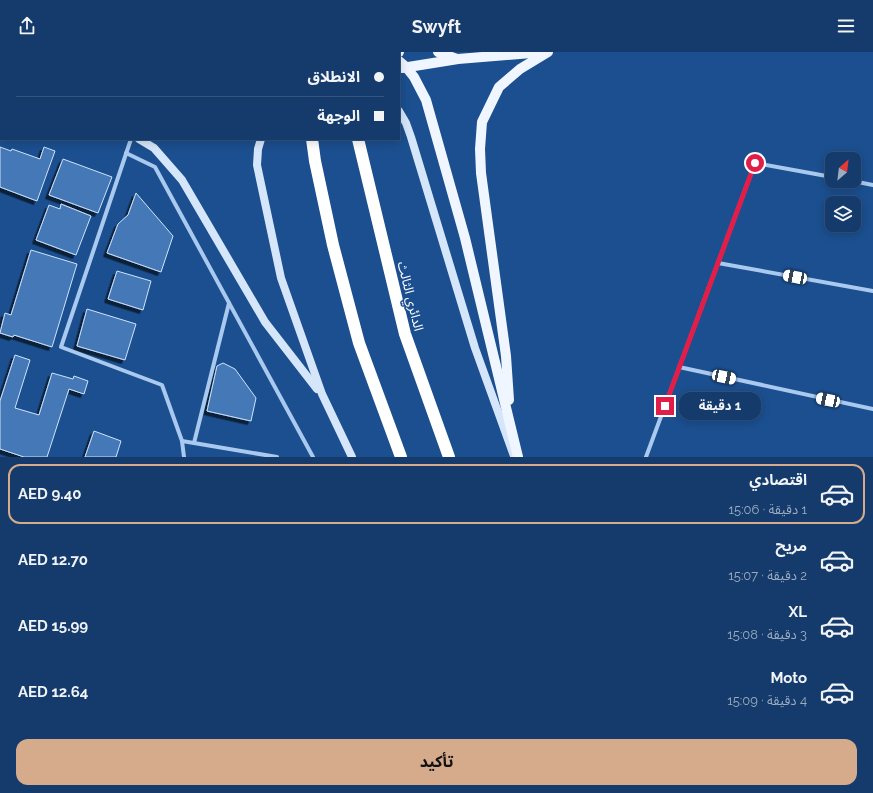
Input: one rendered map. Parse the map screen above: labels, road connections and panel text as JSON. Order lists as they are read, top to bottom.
{
  "streets": {
    "highway": ["الدائري الثالث"]
  },
  "north": "top right",
  "page": {
    "header": "Swyft",
    "banner": ["الانطلاق", "الوجهة"],
    "bubble": "1 دقيقة",
    "list": [
      {
        "name": "اقتصادي",
        "note": "1 دقيقة · 15:06",
        "value": "AED 9.40"
      },
      {
        "name": "مريح",
        "note": "2 دقيقة · 15:07",
        "value": "AED 12.70"
      },
      {
        "name": "XL",
        "note": "3 دقيقة · 15:08",
        "value": "AED 15.99"
      },
      {
        "name": "Moto",
        "note": "4 دقيقة · 15:09",
        "value": "AED 12.64"
      }
    ],
    "buttons": "تأكيد"
  }
}
